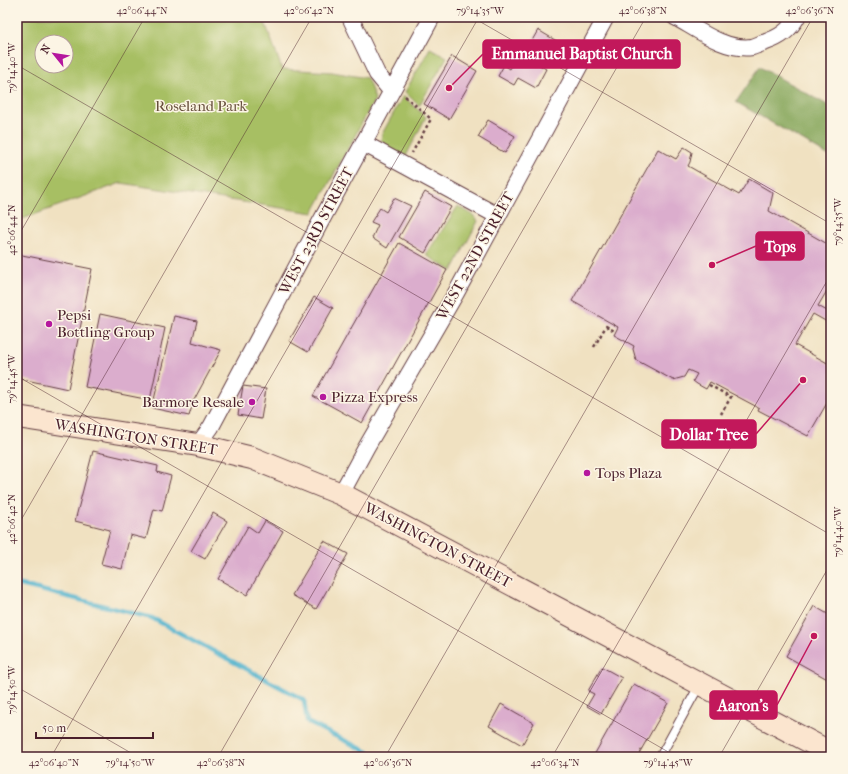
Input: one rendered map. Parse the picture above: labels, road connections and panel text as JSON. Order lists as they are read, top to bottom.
{
  "streets": {
    "main road": ["WASHINGTON STREET"],
    "street": ["WEST 23RD STREET", "WEST 22ND STREET"]
  },
  "crossings": [
    ["WEST 23RD STREET", "WASHINGTON STREET"],
    ["WEST 22ND STREET", "WASHINGTON STREET"]
  ],
  "parks": ["Roseland Park"],
  "places": [
    "Emmanuel Baptist Church",
    "Tops",
    "Pepsi Bottling Group",
    "Dollar Tree",
    "Pizza Express",
    "Barmore Resale",
    "Tops Plaza",
    "Aaron's"
  ],
  "scale_bar": "50 m",
  "north": "top left",
  "coordinates": [
    "42°06'44\"N",
    "42°06'42\"N",
    "79°14'35\"W",
    "42°06'38\"N",
    "42°06'36\"N",
    "79°14'40\"W",
    "79°14'45\"W",
    "79°14'50\"W",
    "42°06'40\"N",
    "42°06'34\"N"
  ]
}
